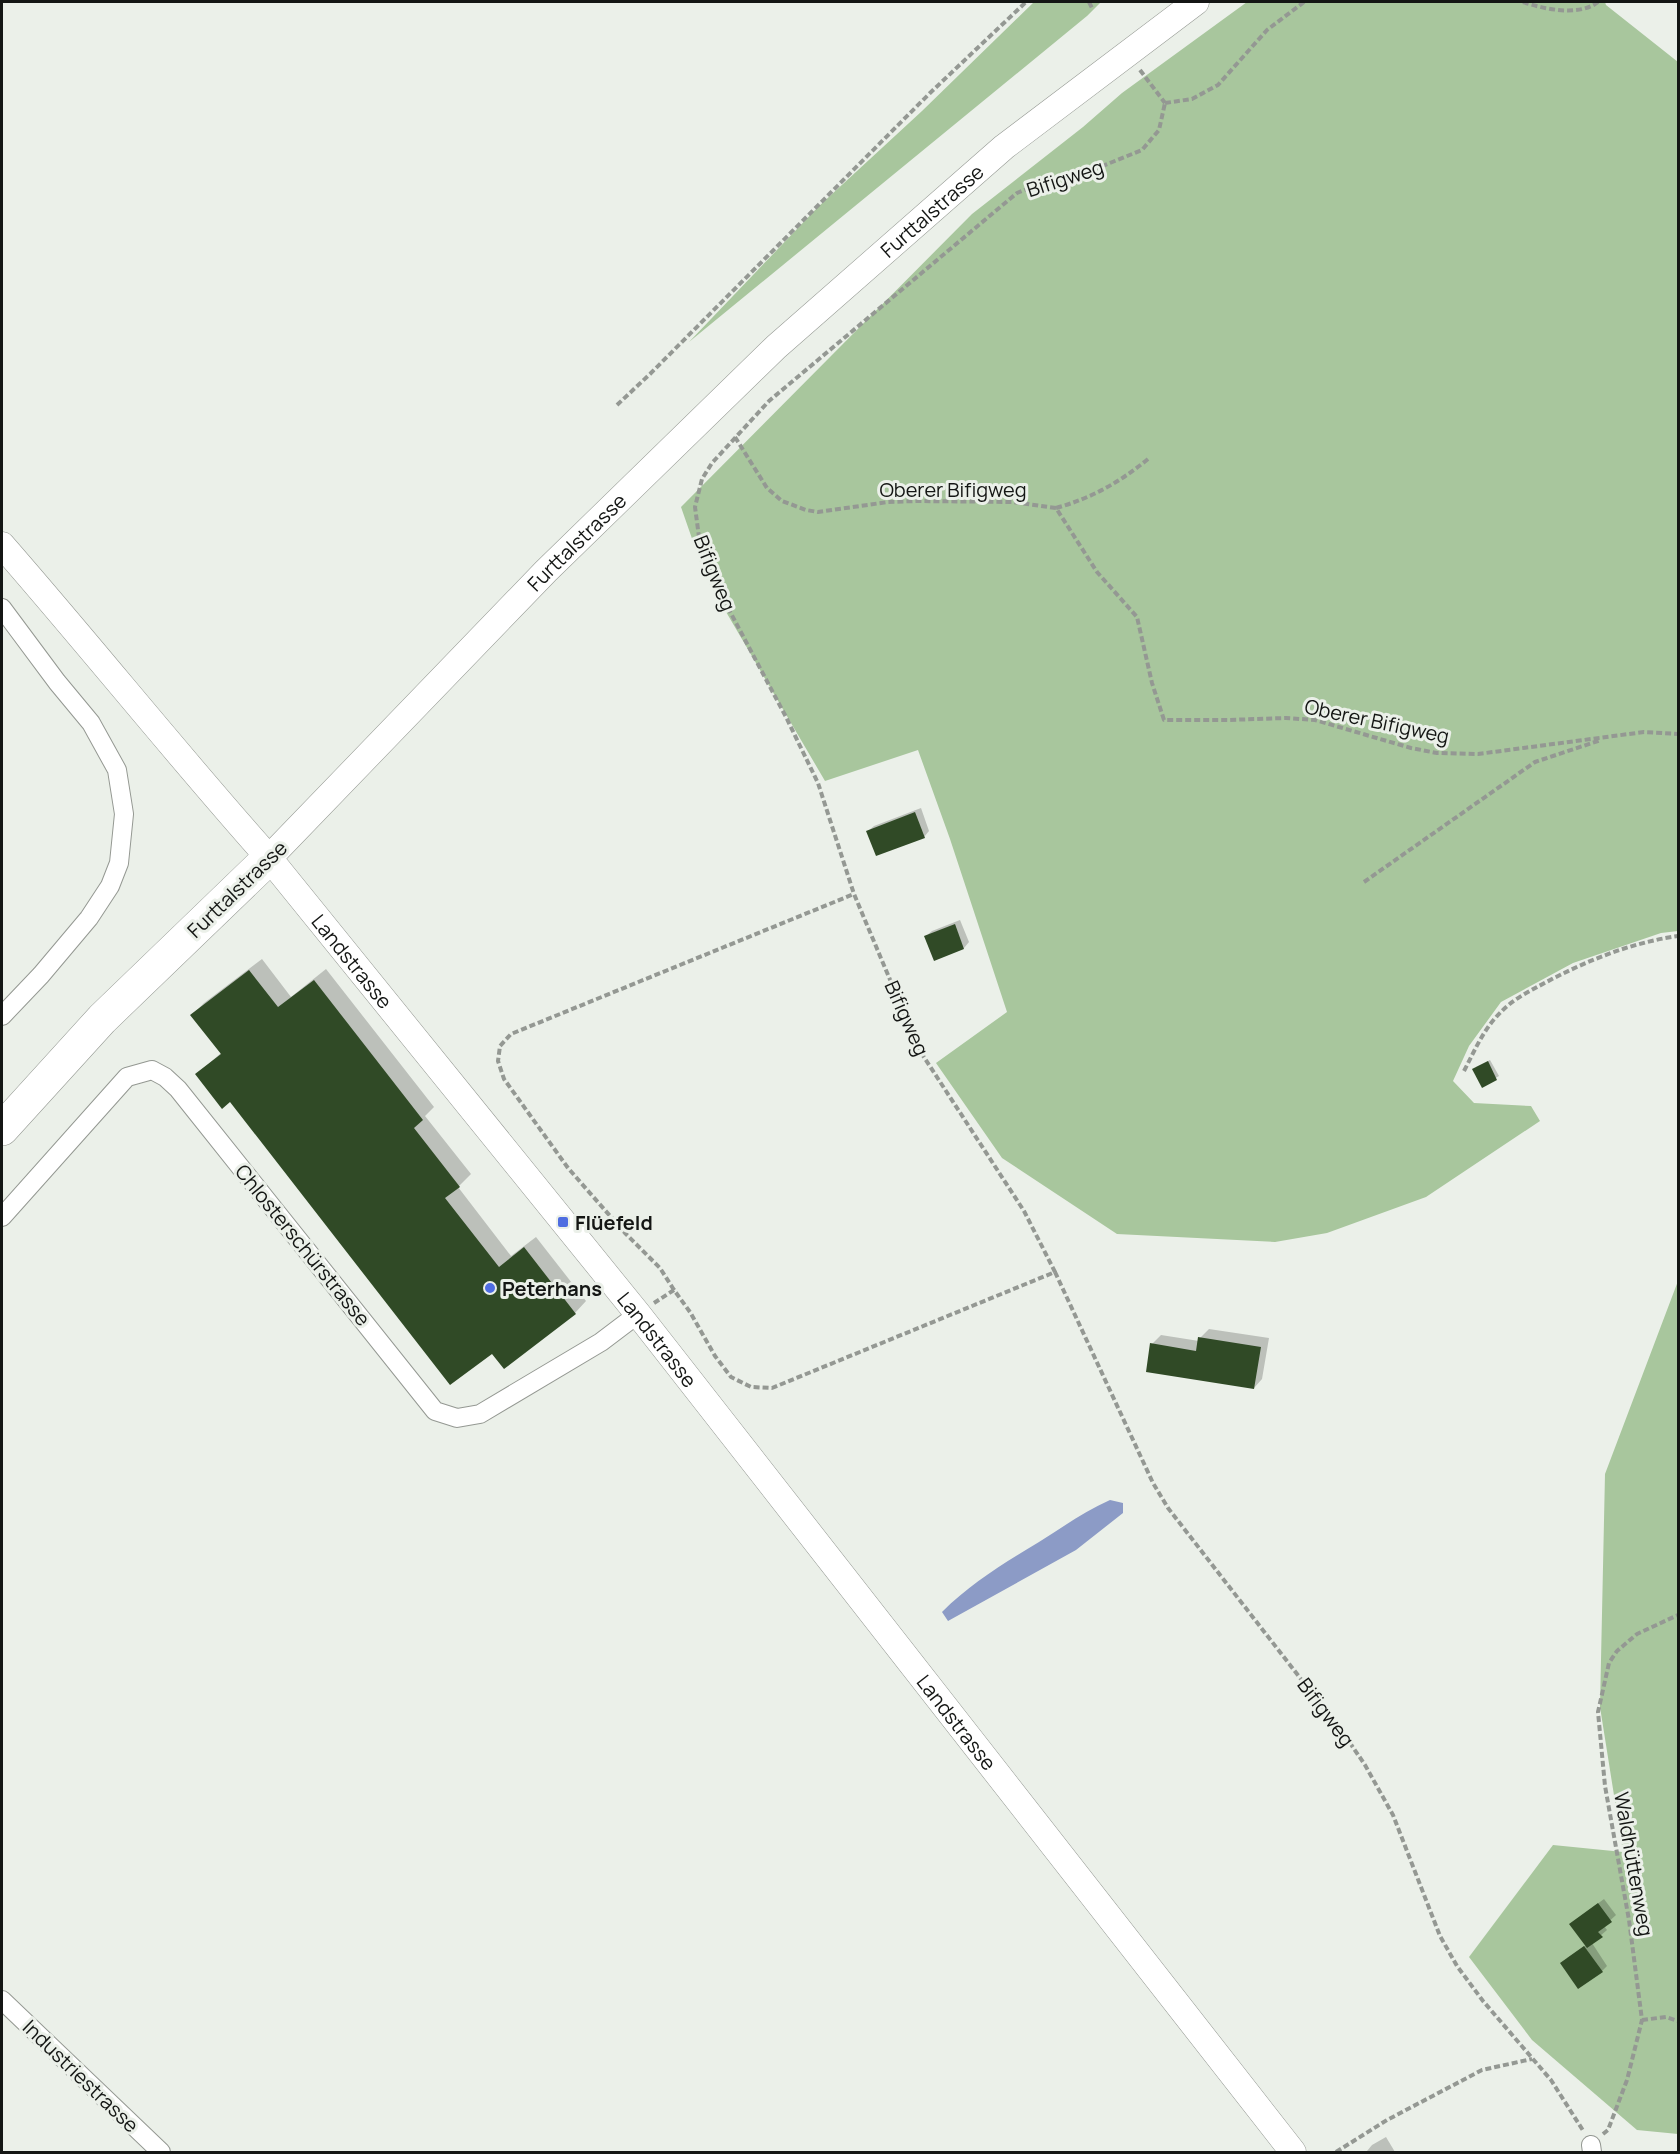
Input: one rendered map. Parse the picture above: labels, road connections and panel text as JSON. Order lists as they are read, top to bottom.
{
  "streets": {
    "highway": ["Furttalstrasse"],
    "main road": ["Landstrasse"],
    "street": ["Chlosterschürstrasse", "Industriestrasse"],
    "path": ["Bifigweg", "Oberer Bifigweg", "Waldhüttenweg"]
  },
  "crossings": [
    ["Bifigweg", "Oberer Bifigweg"],
    ["Bifigweg", "Waldhüttenweg"],
    ["Furttalstrasse", "Landstrasse"],
    ["Landstrasse", "Chlosterschürstrasse"]
  ],
  "places": {
    "transit": ["Flüefeld"],
    "other": ["Peterhans"]
  }
}
